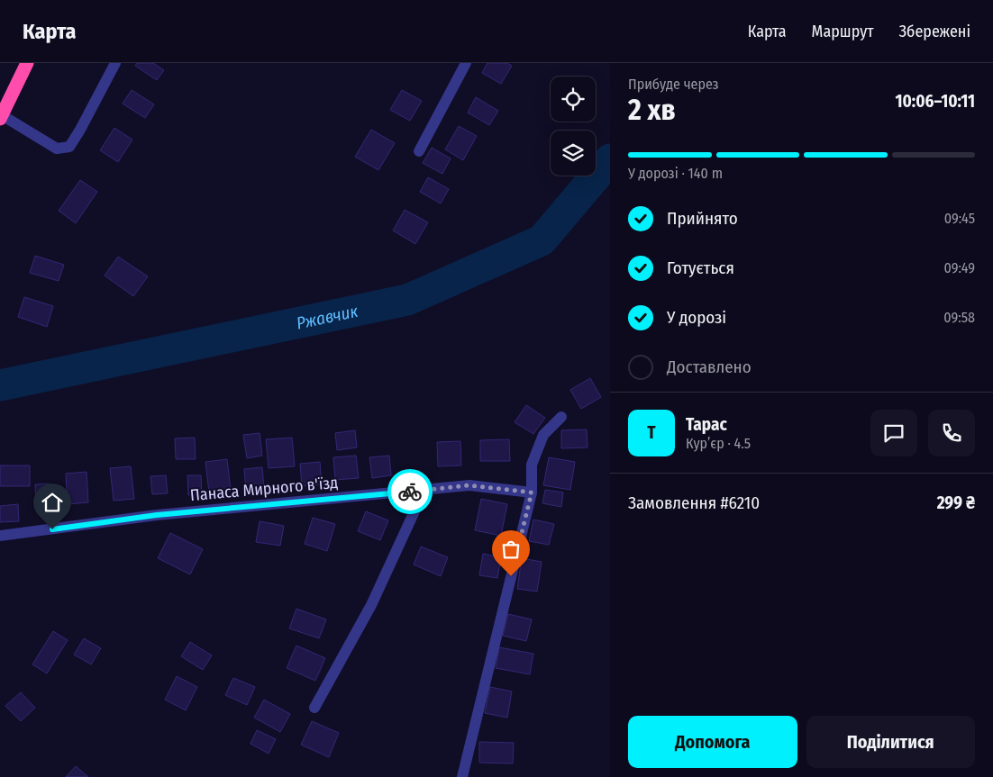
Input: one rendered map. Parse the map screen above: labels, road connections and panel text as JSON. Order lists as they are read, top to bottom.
{
  "streets": {
    "street": ["Панаса Мирного в'їзд"]
  },
  "water": ["Ржавчик"],
  "page": {
    "header": "Карта",
    "nav": ["Карта", "Маршрут", "Збережені"],
    "heading": ["2 хв", "Прибуде через", "10:06–10:11"],
    "panel": [
      "Тарас",
      "Кур’єр · 4.5",
      "Замовлення #6210",
      "299 ₴"
    ],
    "bar": "У дорозі · 140 m",
    "list": [
      ["Прийнято", "09:45"],
      ["Готується", "09:49"],
      ["У дорозі", "09:58"],
      "Доставлено"
    ],
    "round": "Т",
    "buttons": ["Допомога", "Поділитися"]
  }
}
